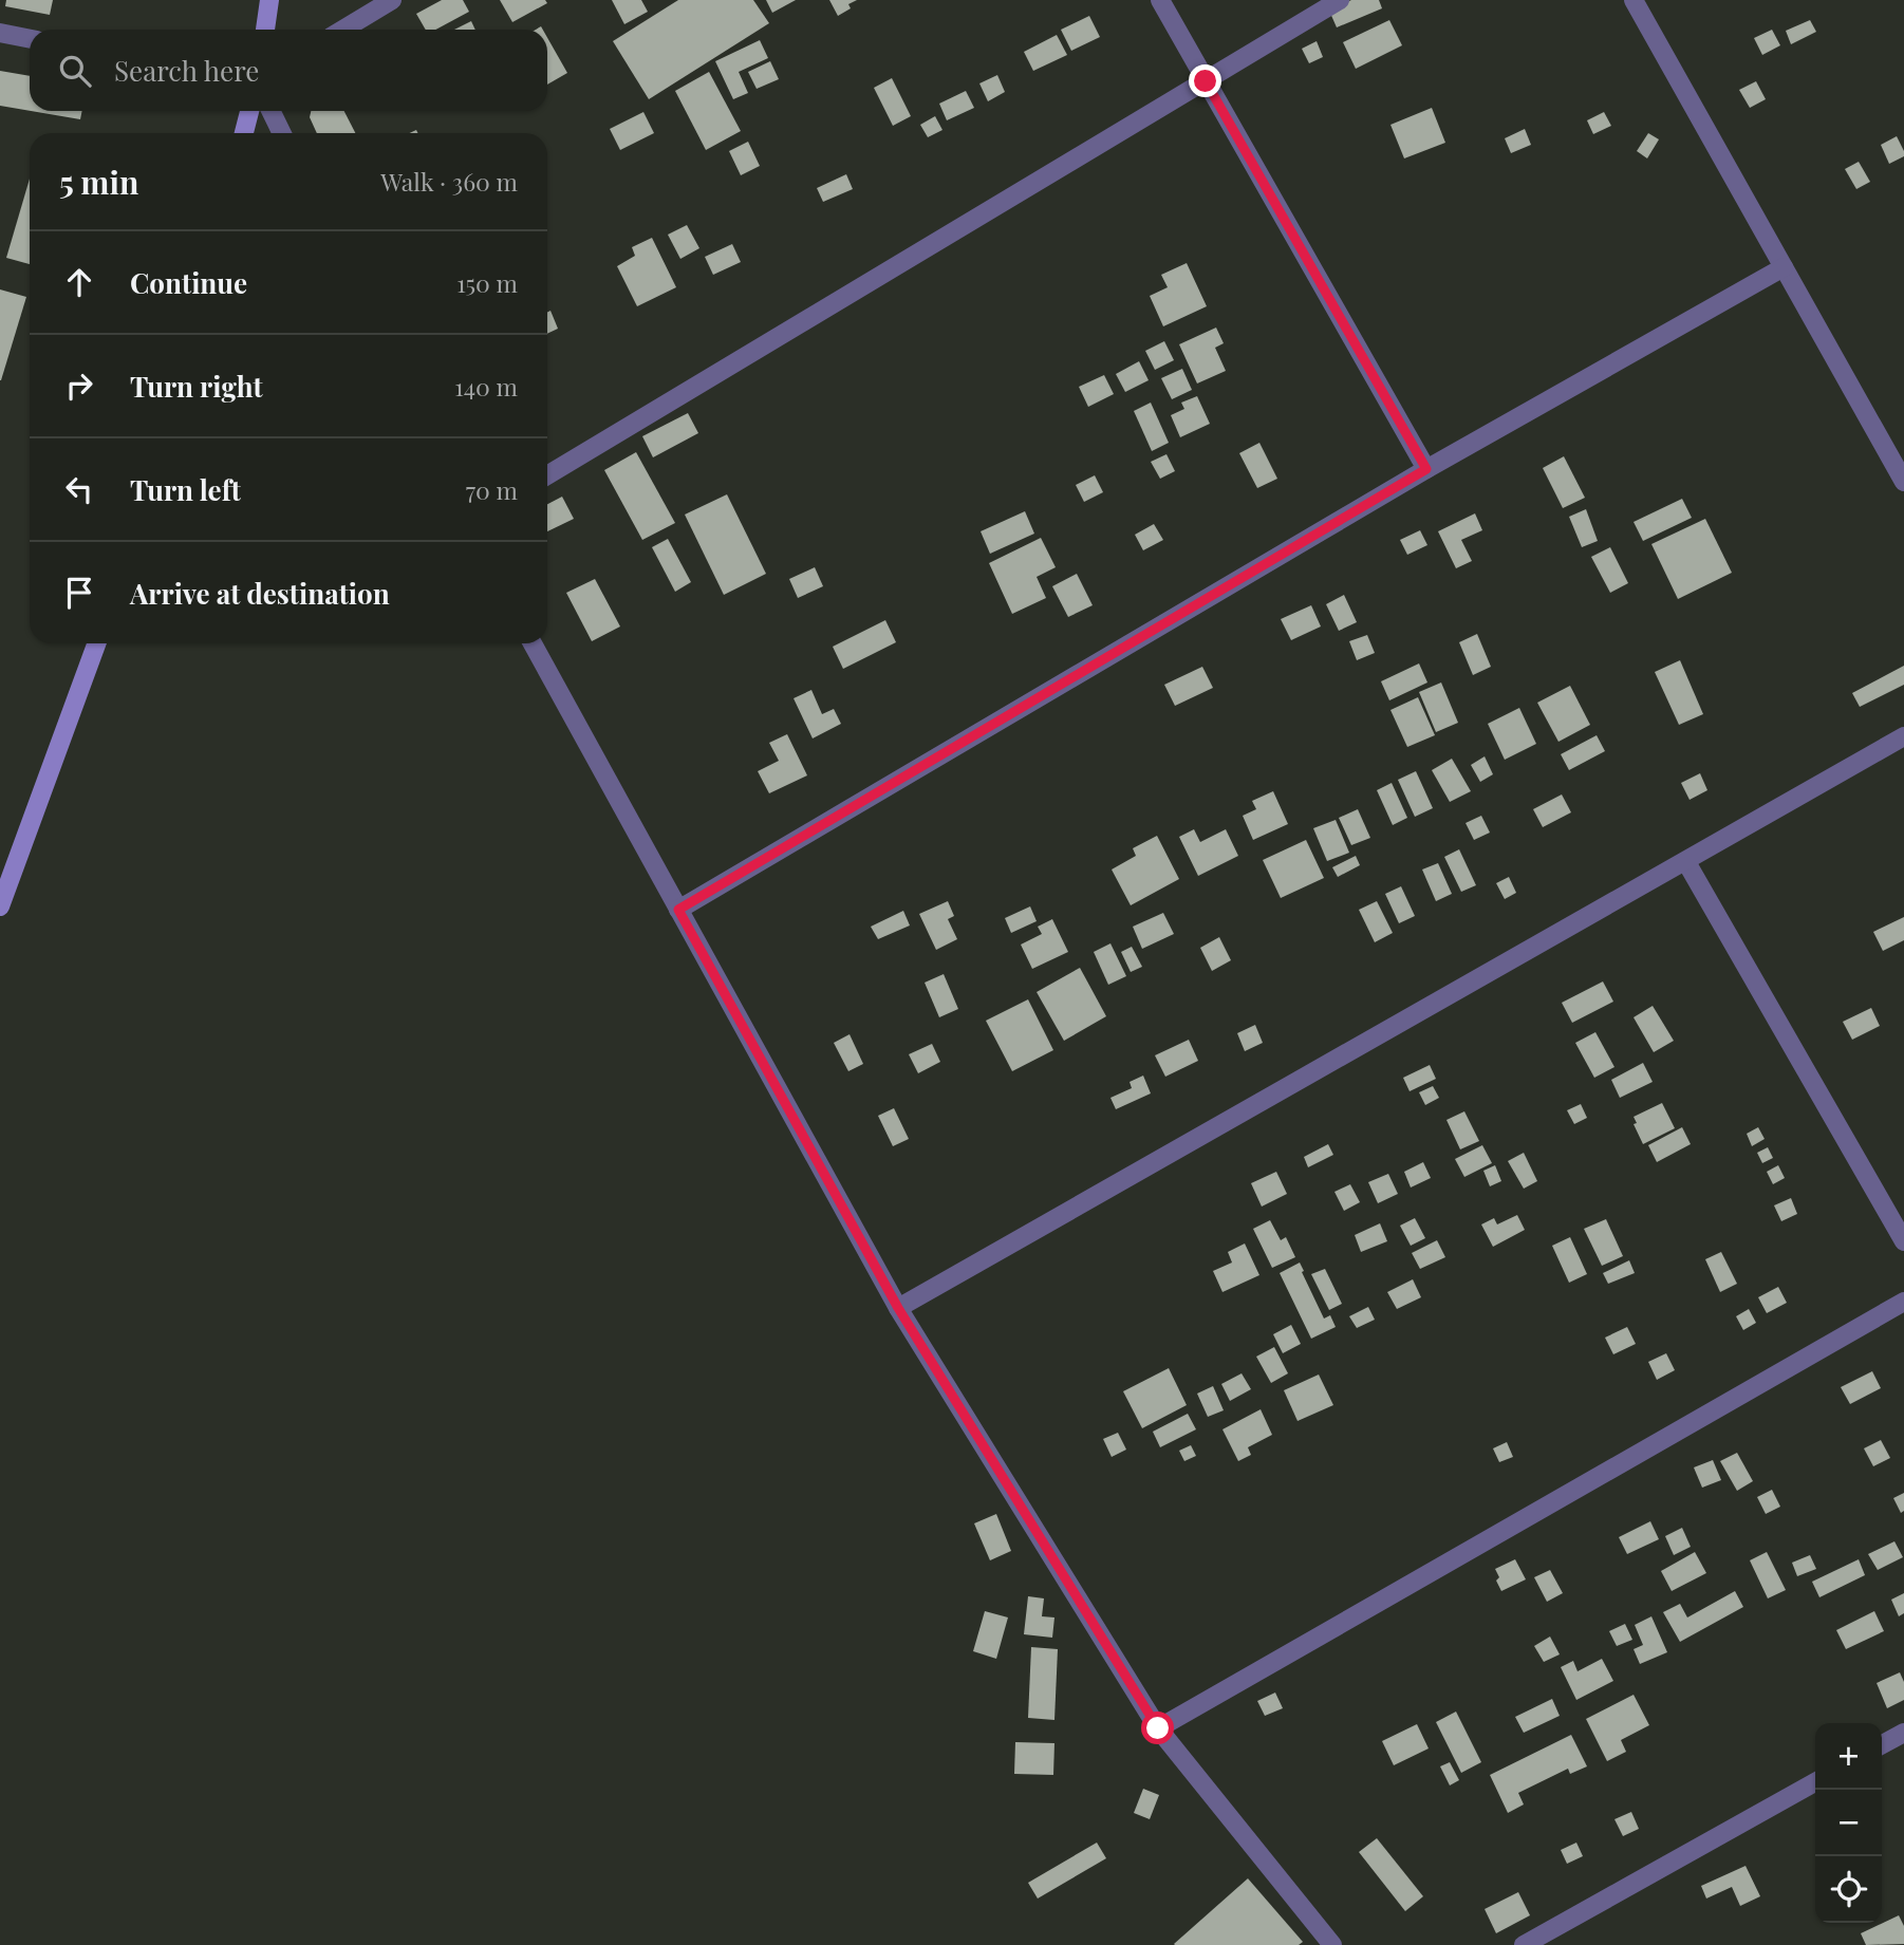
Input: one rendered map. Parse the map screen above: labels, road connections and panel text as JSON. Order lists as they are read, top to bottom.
{
  "page": {
    "search": "Search here",
    "heading": ["5 min", "Walk · 360 m"],
    "list": [
      ["Continue", "150 m"],
      ["Turn right", "140 m"],
      ["Turn left", "70 m"],
      "Arrive at destination"
    ],
    "map_buttons": ["+", "−"]
  }
}
